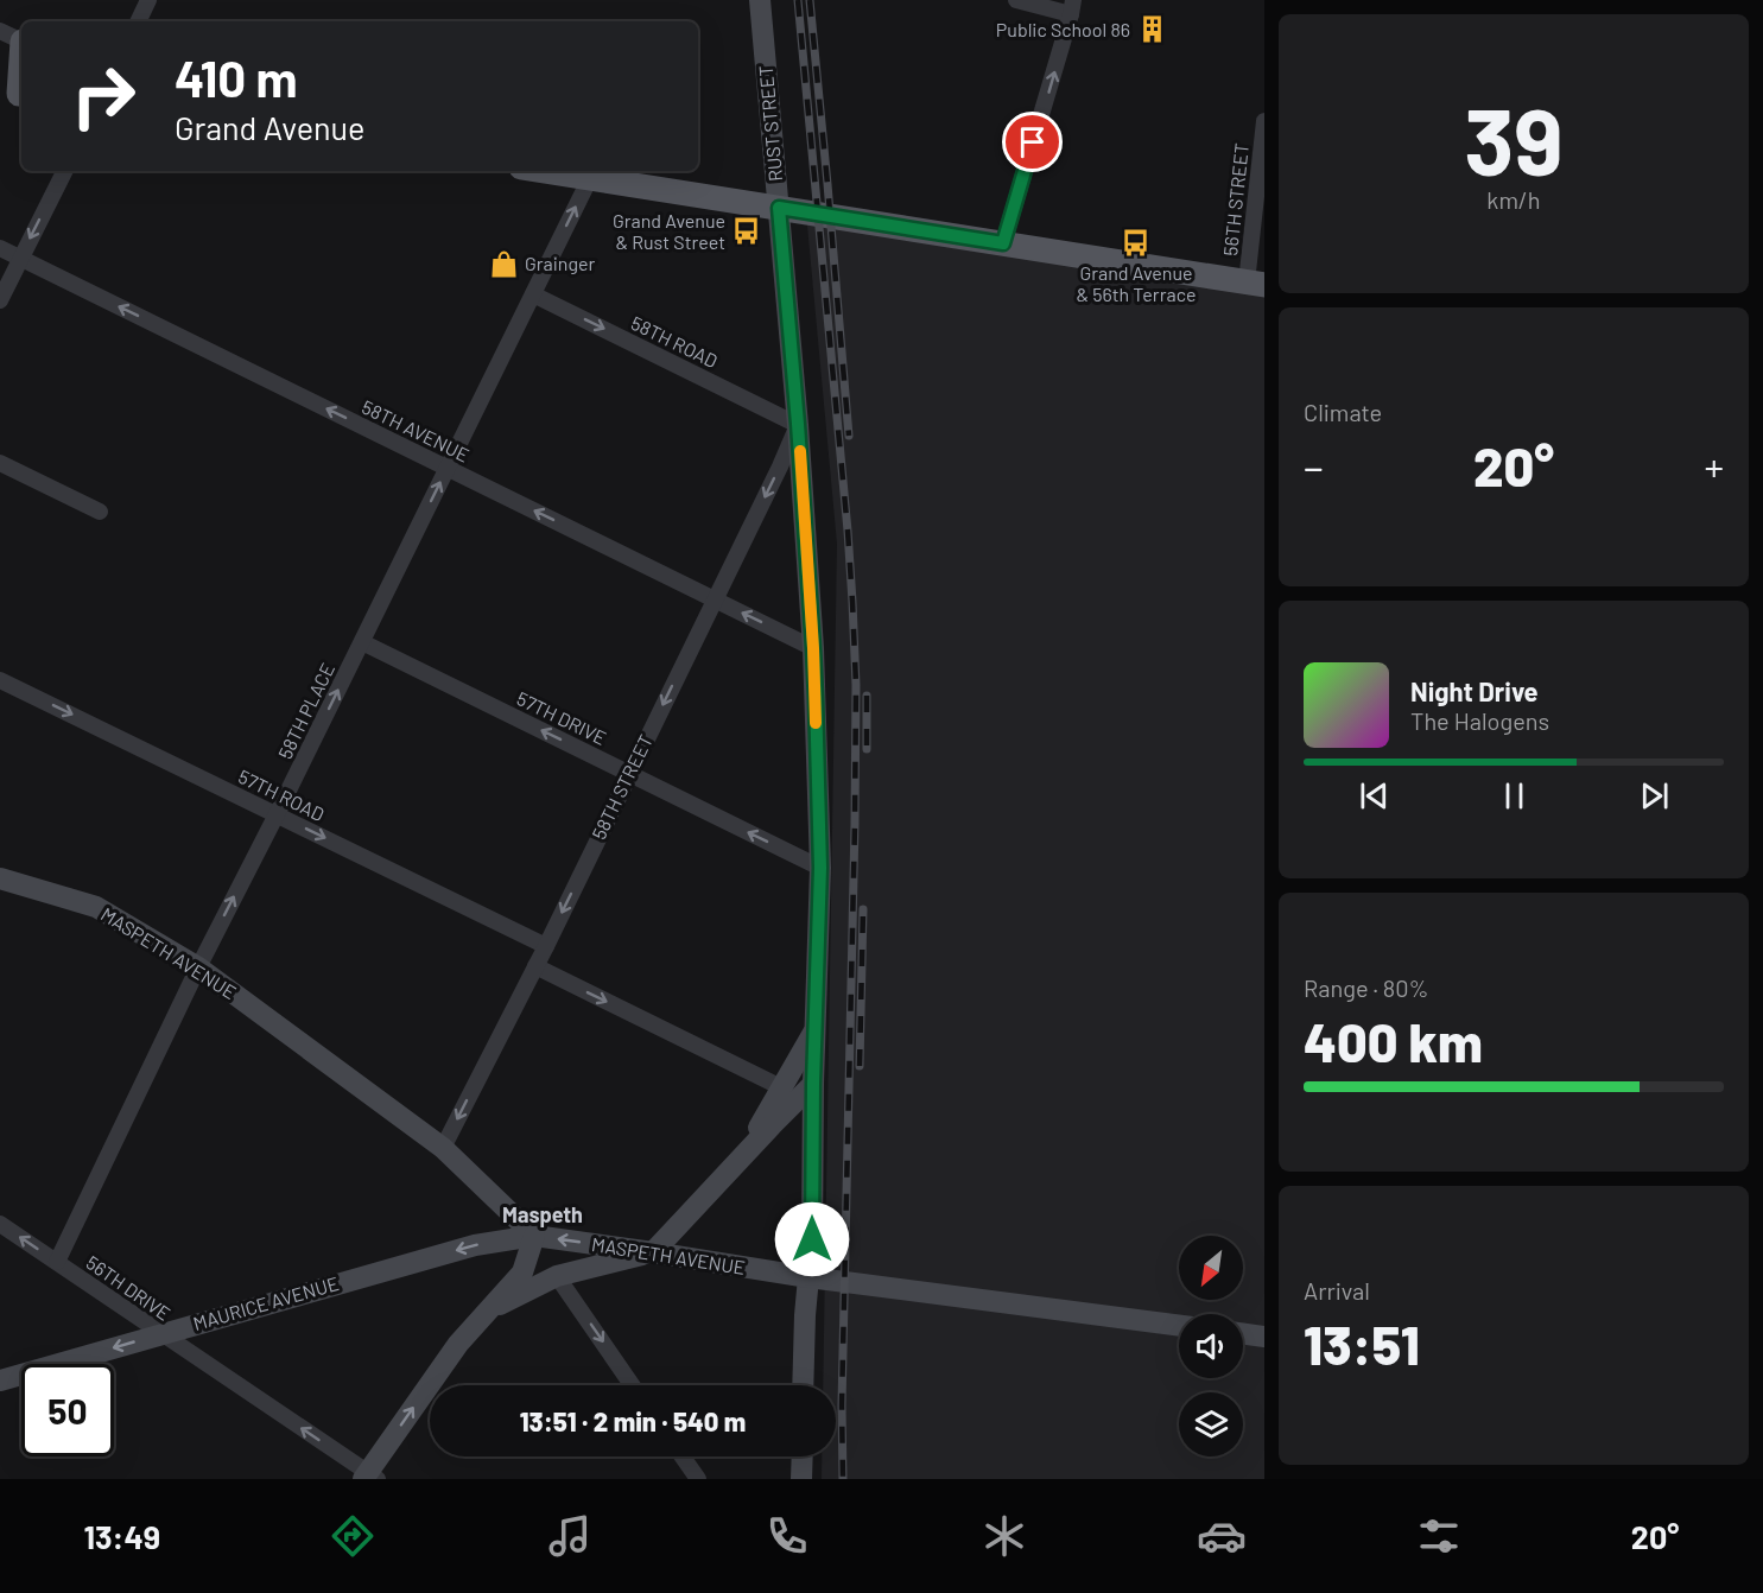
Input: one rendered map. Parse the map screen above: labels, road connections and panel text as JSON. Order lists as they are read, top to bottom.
{
  "streets": {
    "main road": ["RUST STREET", "MASPETH AVENUE", "MAURICE AVENUE"],
    "street": [
      "56TH STREET",
      "58TH ROAD",
      "58TH AVENUE",
      "58TH PLACE",
      "57TH DRIVE",
      "58TH STREET",
      "57TH ROAD",
      "56TH DRIVE"
    ]
  },
  "crossings": [
    ["RUST STREET", "58TH ROAD"],
    ["RUST STREET", "58TH AVENUE"],
    ["RUST STREET", "57TH DRIVE"],
    ["RUST STREET", "58TH STREET"],
    ["RUST STREET", "MASPETH AVENUE"],
    ["58TH ROAD", "58TH PLACE"],
    ["58TH ROAD", "58TH STREET"],
    ["58TH AVENUE", "58TH PLACE"],
    ["58TH AVENUE", "58TH STREET"],
    ["58TH PLACE", "57TH DRIVE"],
    ["58TH PLACE", "57TH ROAD"],
    ["58TH PLACE", "MASPETH AVENUE"],
    ["58TH PLACE", "56TH DRIVE"],
    ["57TH DRIVE", "58TH STREET"],
    ["58TH STREET", "57TH ROAD"],
    ["58TH STREET", "MASPETH AVENUE"],
    ["MASPETH AVENUE", "MAURICE AVENUE"],
    ["56TH DRIVE", "MAURICE AVENUE"]
  ],
  "one_way": [
    "58TH ROAD",
    "58TH AVENUE",
    "58TH PLACE",
    "57TH DRIVE",
    "58TH STREET",
    "57TH ROAD",
    "56TH DRIVE",
    "MAURICE AVENUE"
  ],
  "districts": ["Maspeth"],
  "places": {
    "building": ["Public School 86"],
    "bus stop": ["Grand Avenue & Rust Street", "Grand Avenue & 56th Terrace"],
    "shop": ["Grainger"]
  },
  "north": "bottom left",
  "page": {
    "tile": [
      ["39", "km/h"],
      "Climate",
      ["Range · 80%", "400 km"],
      ["Arrival", "13:51"]
    ],
    "turn": ["410 m", "Grand Avenue"],
    "heat": ["−", "20°", "+"],
    "song": ["Night Drive", "The Halogens"],
    "limit": "50",
    "trip": "13:51 · 2 min · 540 m",
    "tabs": ["13:49", "20°"]
  }
}
